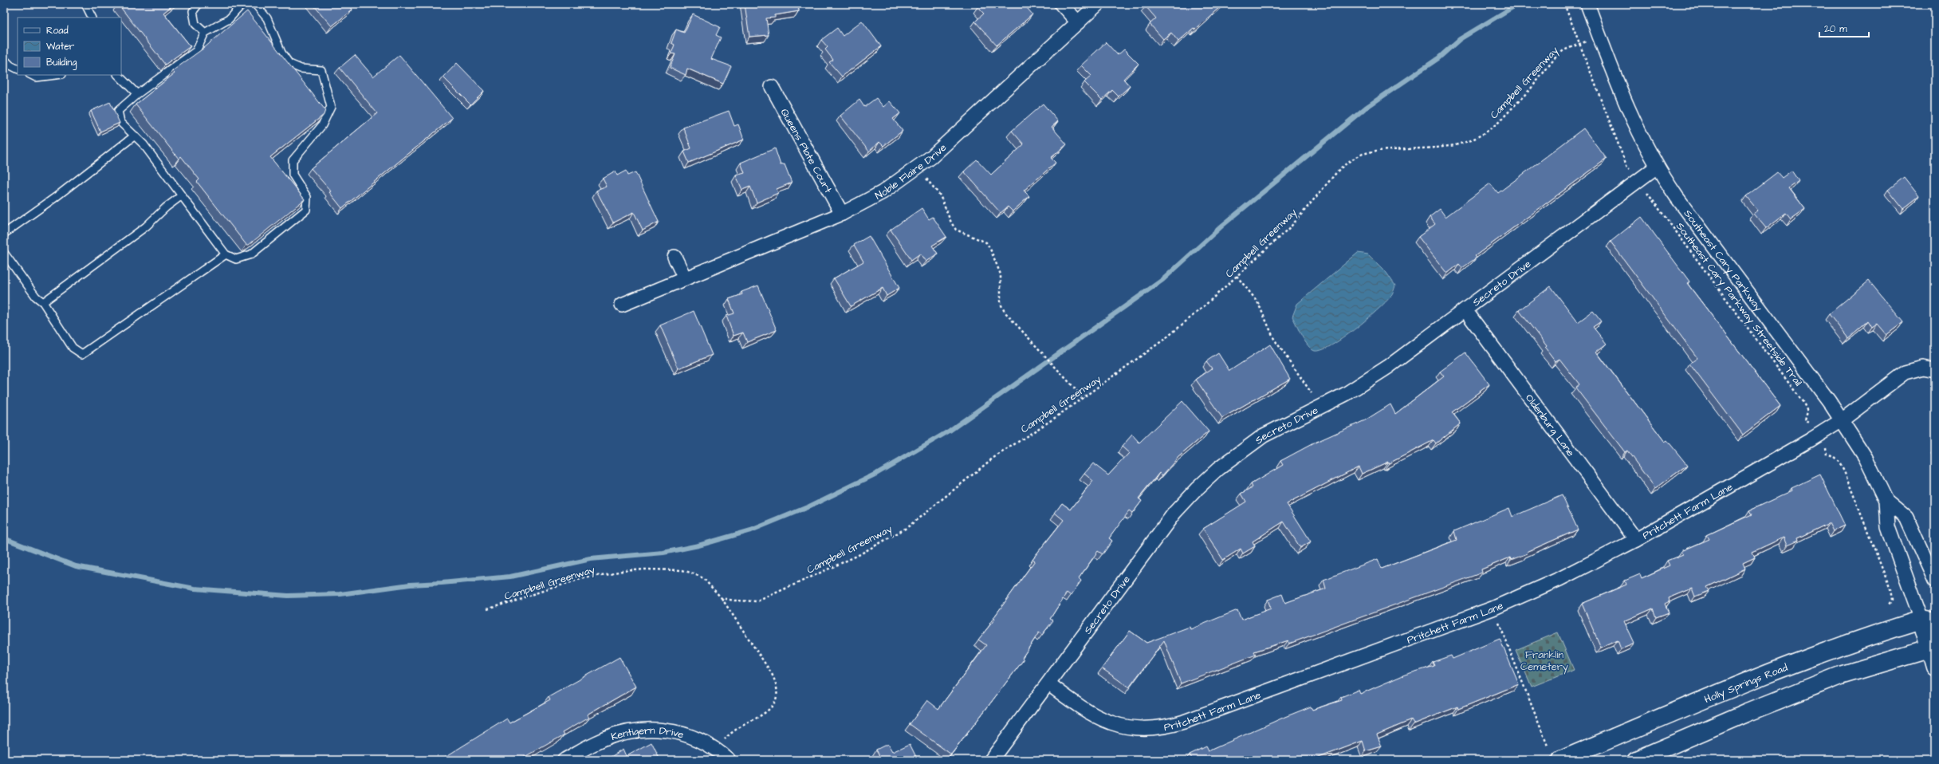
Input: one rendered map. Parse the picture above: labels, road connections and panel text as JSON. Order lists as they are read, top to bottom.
{
  "streets": {
    "main road": ["Southeast Cary Parkway", "Holly Springs Road"],
    "street": [
      "Queens Plate Court",
      "Noble Flaire Drive",
      "Secreto Drive",
      "Oldenburg Lane",
      "Pritchett Farm Lane",
      "Kentigern Drive"
    ],
    "path": ["Campbell Greenway", "Southeast Cary Parkway Streetside Trail"]
  },
  "crossings": [
    ["Queens Plate Court", "Noble Flaire Drive"],
    ["Southeast Cary Parkway", "Secreto Drive"],
    ["Southeast Cary Parkway", "Pritchett Farm Lane"],
    ["Southeast Cary Parkway", "Holly Springs Road"],
    ["Secreto Drive", "Oldenburg Lane"],
    ["Secreto Drive", "Pritchett Farm Lane"],
    ["Oldenburg Lane", "Pritchett Farm Lane"]
  ],
  "parks": ["Franklin Cemetery"],
  "legend": ["Road", "Water", "Building"],
  "scale_bar": "20 m"
}
